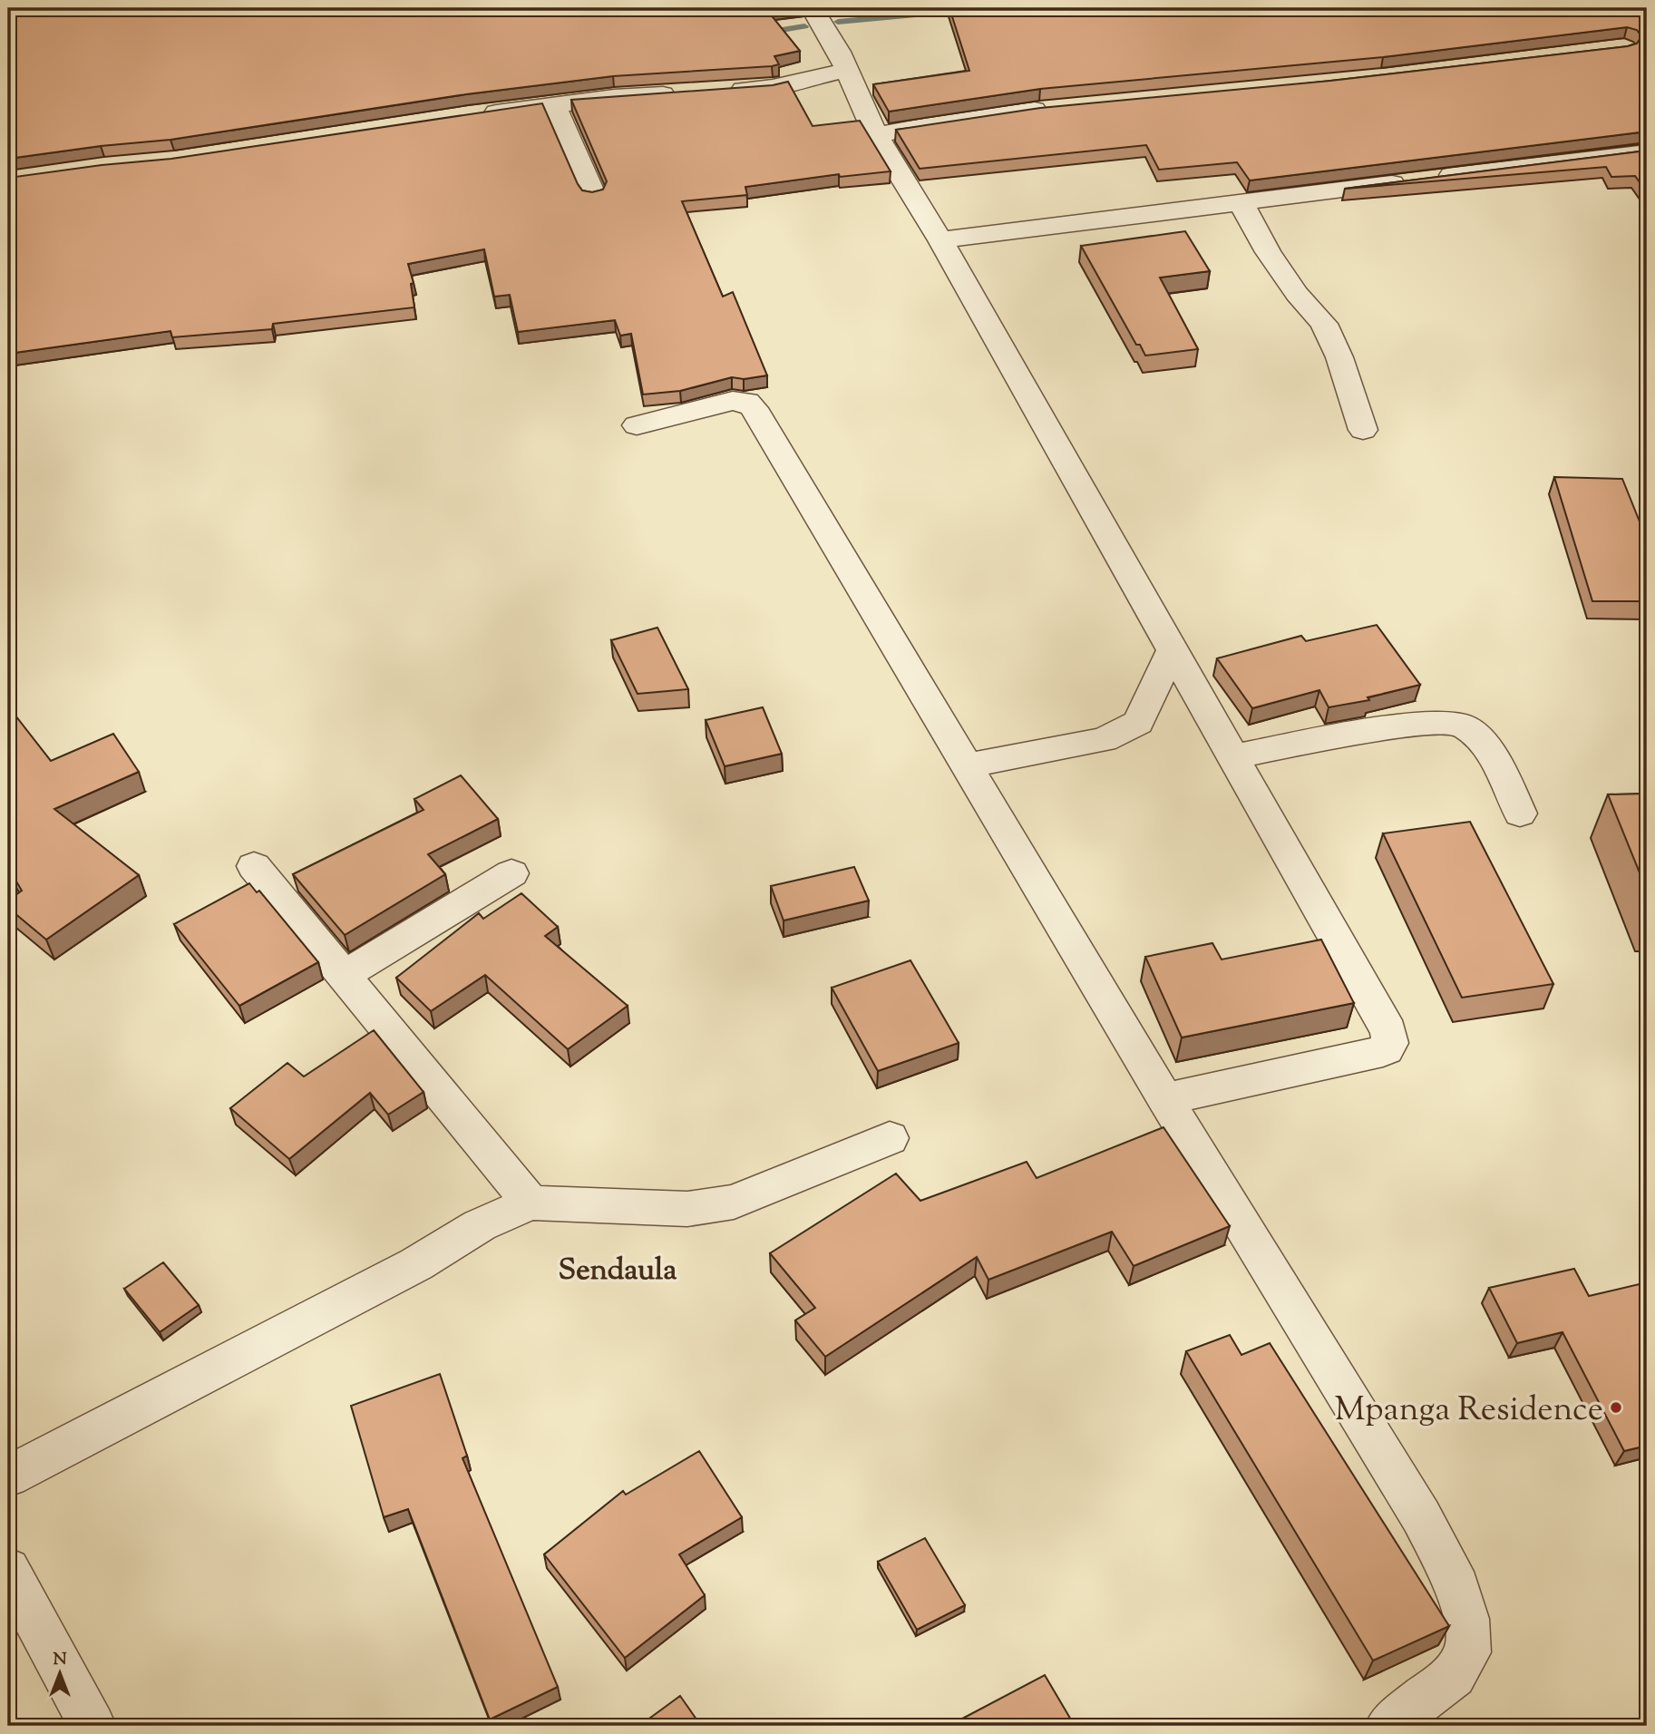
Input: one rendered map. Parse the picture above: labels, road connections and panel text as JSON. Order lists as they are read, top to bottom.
{
  "districts": ["Sendaula"],
  "places": ["Mpanga Residence"],
  "north": "top"
}
